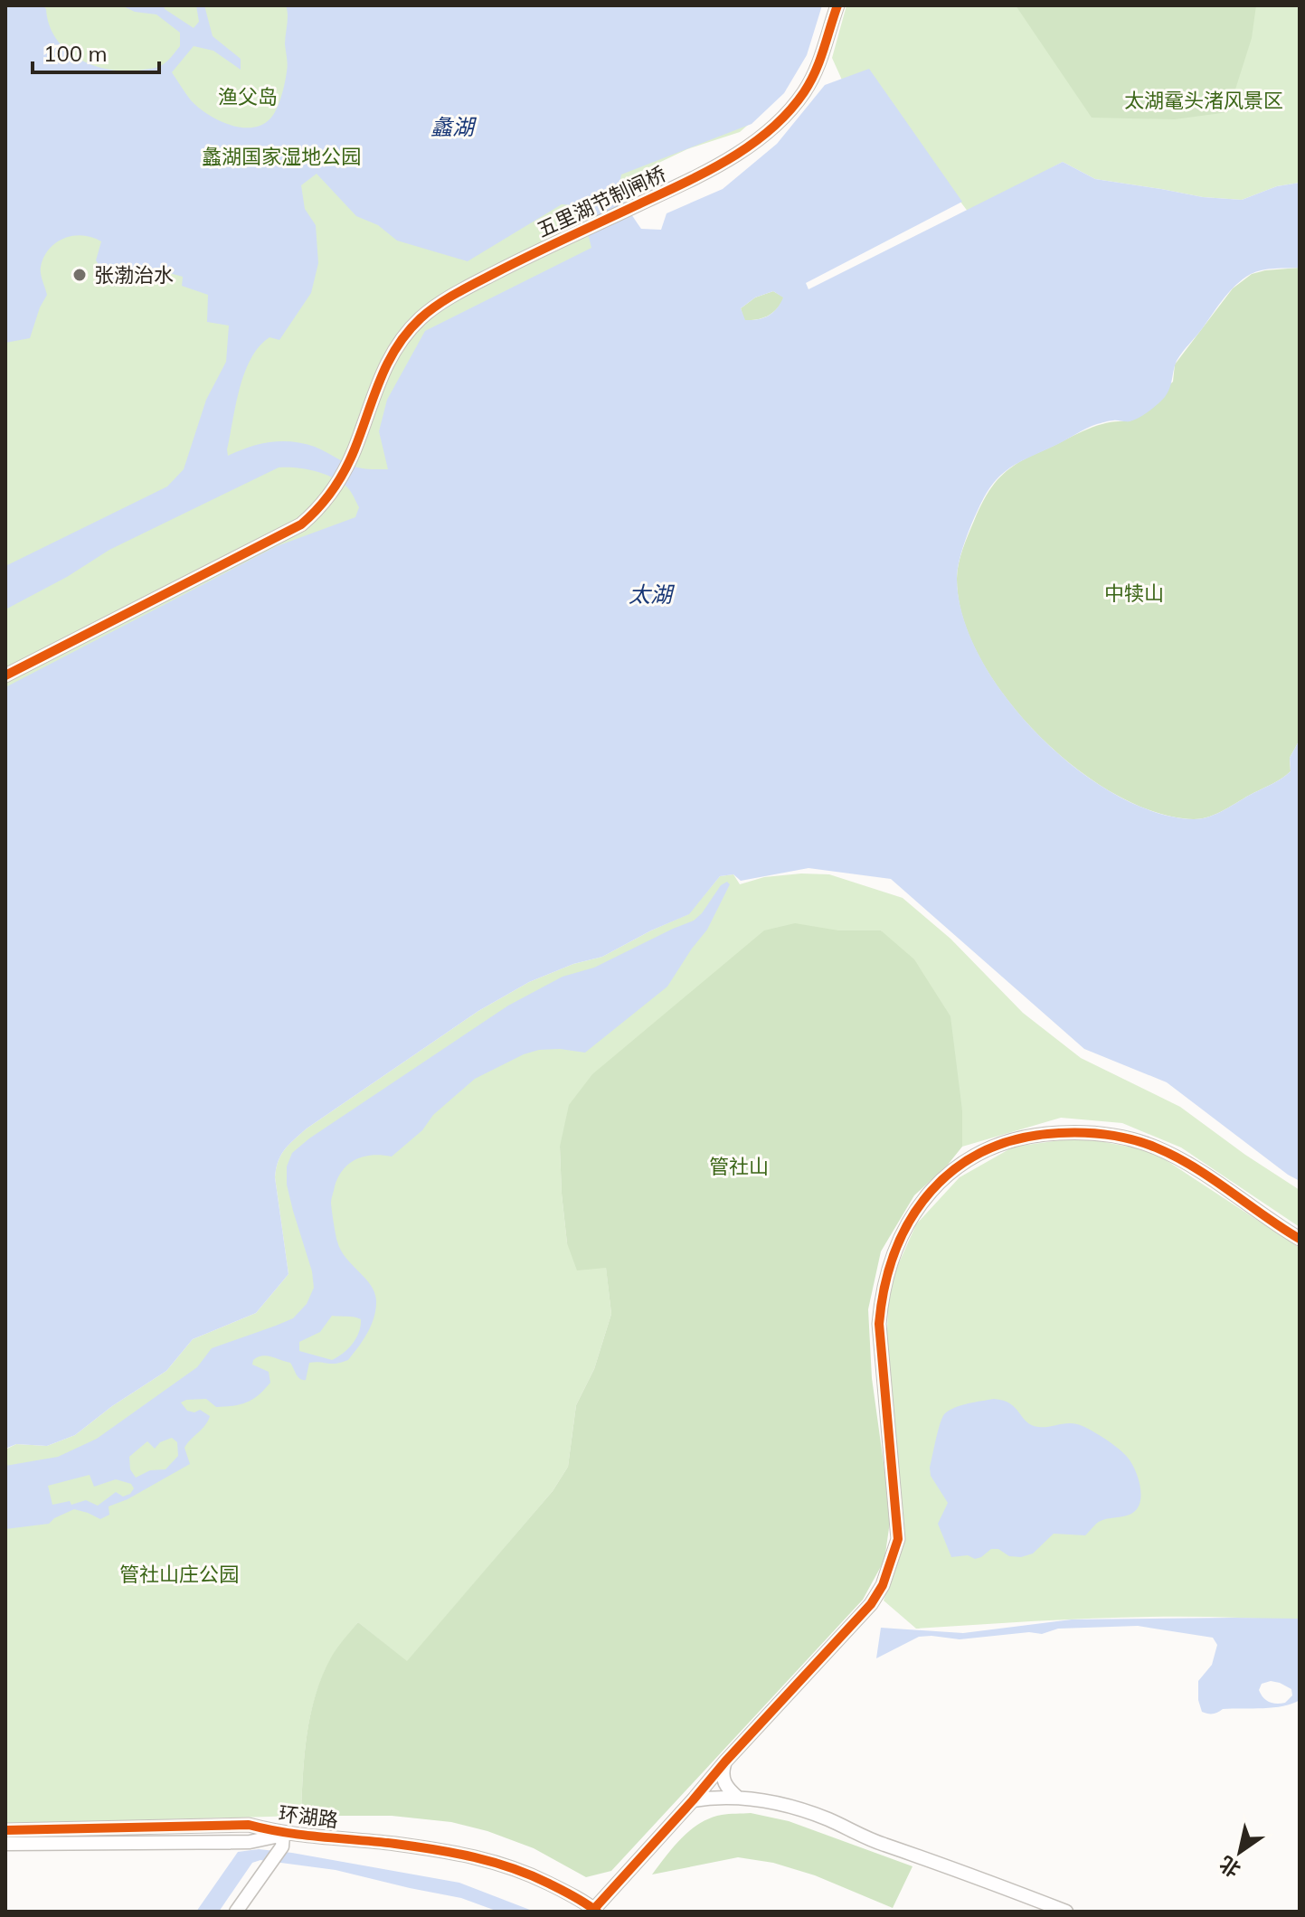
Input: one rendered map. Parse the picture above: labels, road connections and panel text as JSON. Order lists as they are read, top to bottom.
{
  "streets": {
    "street": ["五里湖节制闸桥", "环湖路"]
  },
  "water": ["蠡湖", "太湖"],
  "parks": [
    "渔父岛",
    "太湖鼋头渚风景区",
    "蠡湖国家湿地公园",
    "中犊山",
    "管社山",
    "管社山庄公园"
  ],
  "places": ["张渤治水"],
  "scale_bar": "100 m",
  "north": "bottom left"
}
